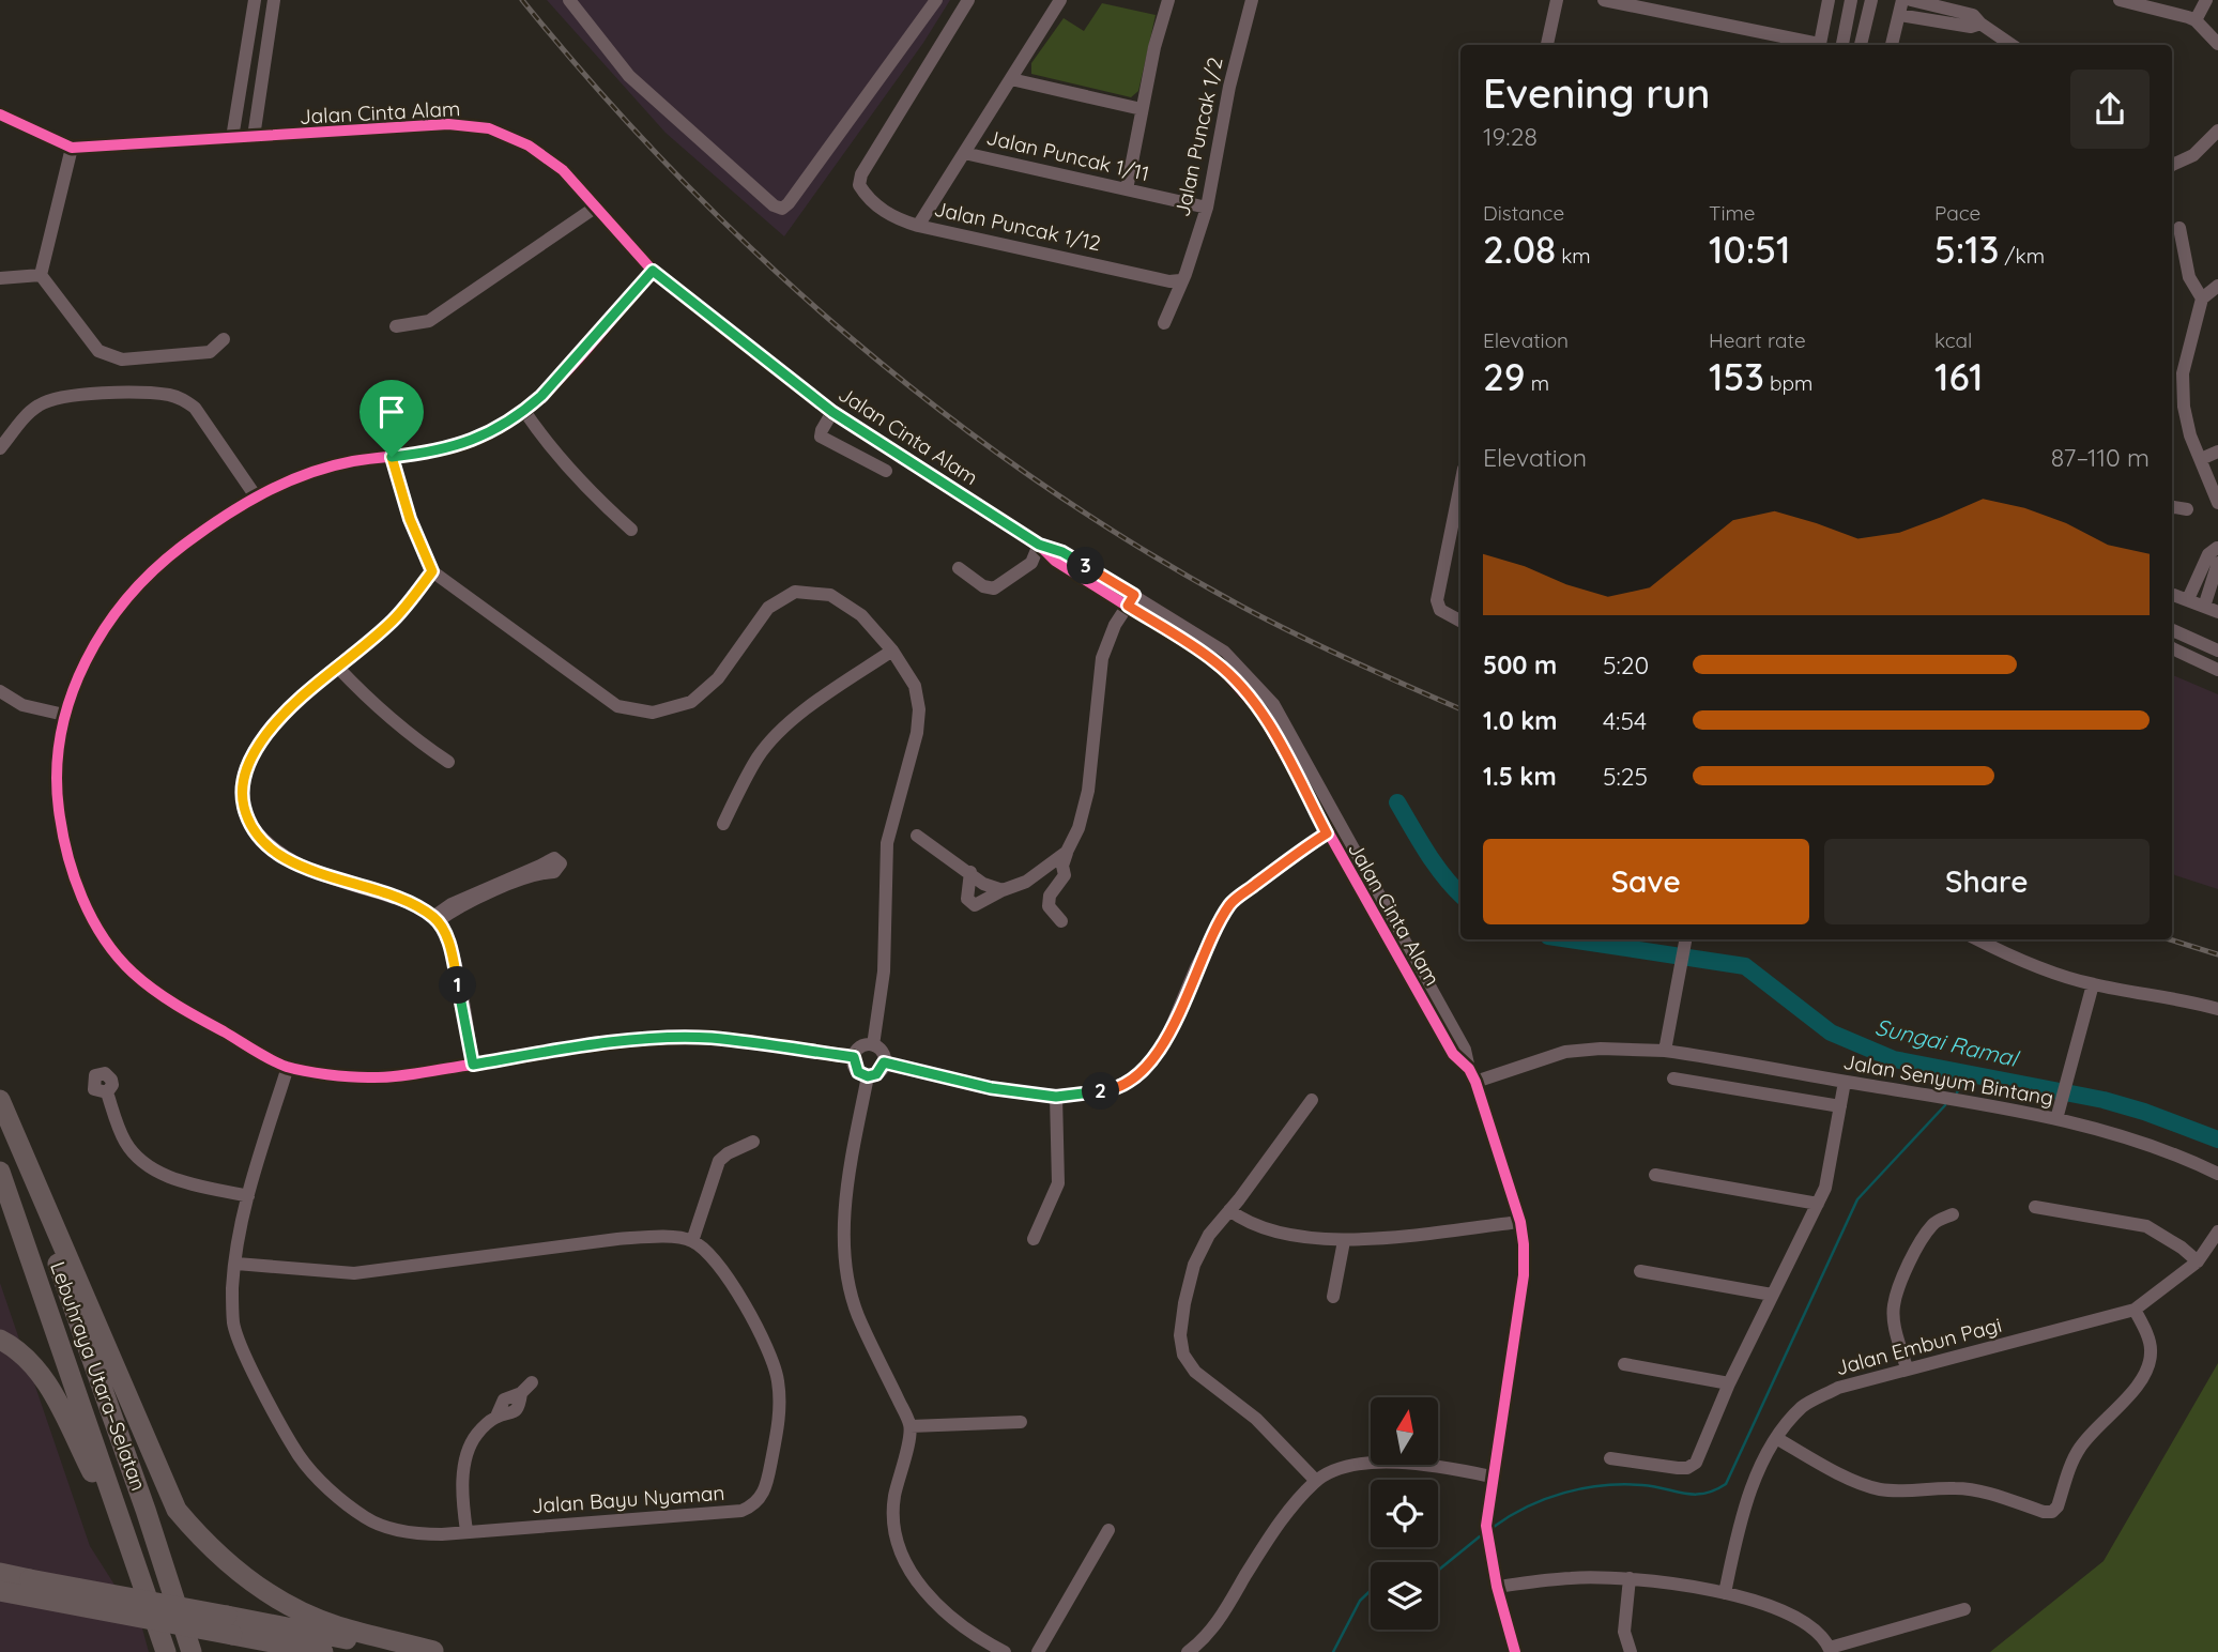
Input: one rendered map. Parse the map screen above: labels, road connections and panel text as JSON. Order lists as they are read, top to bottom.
{
  "streets": {
    "highway": ["Lebuhraya Utara–Selatan"],
    "street": [
      "Jalan Cinta Alam",
      "Jalan Puncak 1/2",
      "Jalan Puncak 1/11",
      "Jalan Puncak 1/12",
      "Jalan Senyum Bintang",
      "Jalan Embun Pagi",
      "Jalan Bayu Nyaman"
    ]
  },
  "crossings": [
    ["Jalan Cinta Alam", "Jalan Senyum Bintang"],
    ["Jalan Puncak 1/2", "Jalan Puncak 1/11"],
    ["Jalan Puncak 1/2", "Jalan Puncak 1/12"]
  ],
  "water": ["Sungai Ramal"],
  "north": "top",
  "page": {
    "heading": ["Evening run", "19:28"],
    "stats": [
      ["Distance", "2.08 km"],
      ["Time", "10:51"],
      ["Pace", "5:13 /km"],
      ["Elevation", "29 m"],
      ["Heart rate", "153 bpm"],
      ["kcal", "161"]
    ],
    "chart": ["Elevation", "87–110 m"],
    "pins": ["3", "1", "2"],
    "list": [
      {
        "name": "500 m",
        "note": "5:20"
      },
      {
        "name": "1.0 km",
        "note": "4:54"
      },
      {
        "name": "1.5 km",
        "note": "5:25"
      }
    ],
    "buttons": ["Save", "Share"]
  }
}
